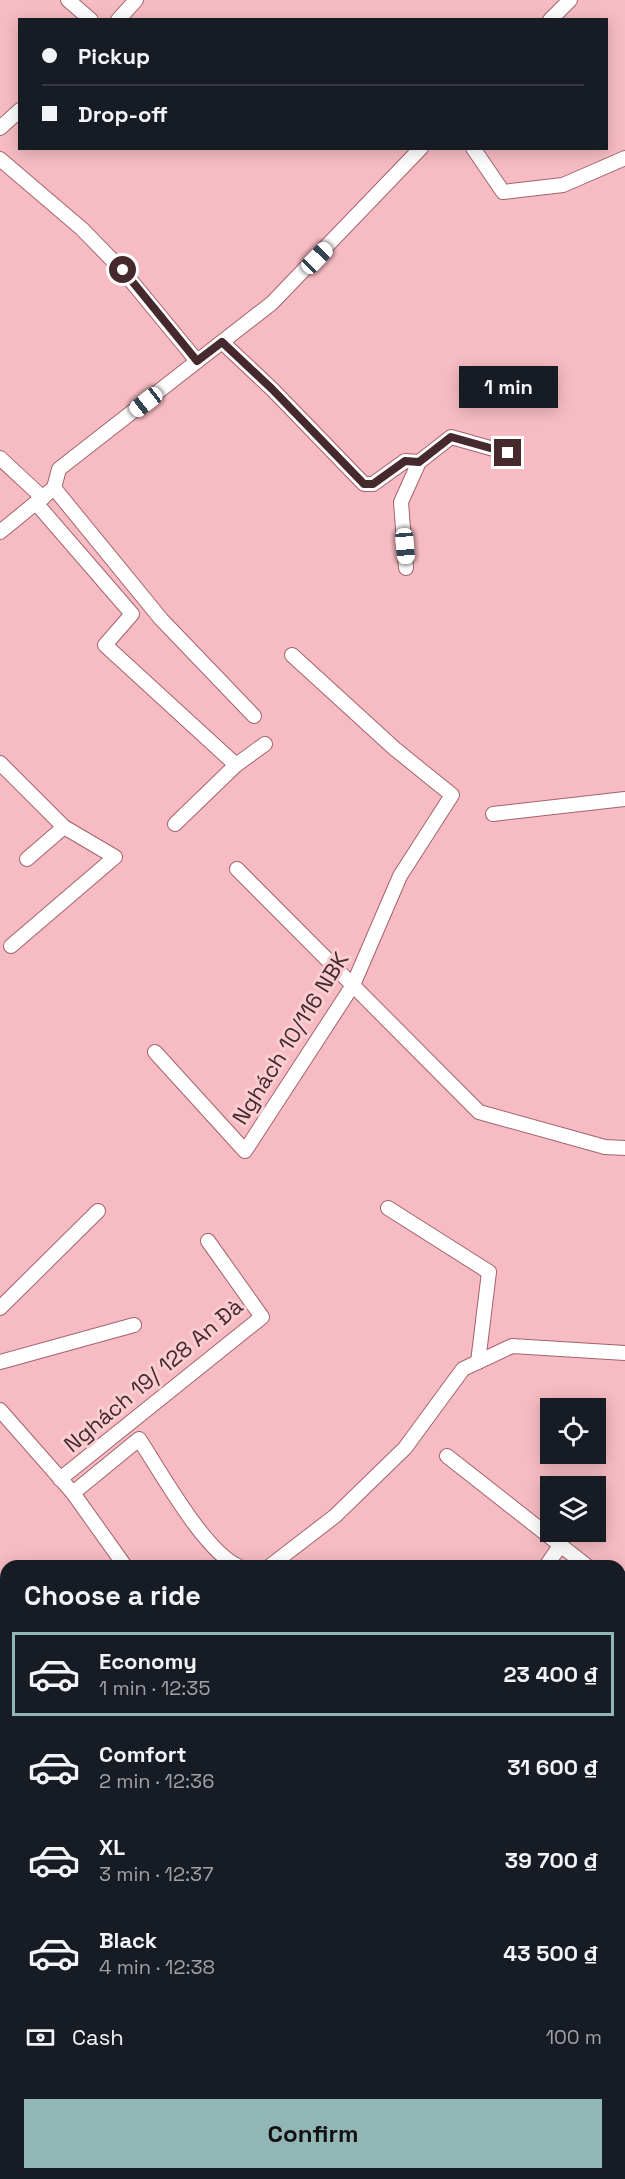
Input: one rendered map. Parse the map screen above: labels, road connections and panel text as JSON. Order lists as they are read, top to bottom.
{
  "streets": {
    "lane": ["Nghách 10/116 NBK", "Nghách 19/ 128 An Đà"]
  },
  "page": {
    "banner": ["Pickup", "Drop-off"],
    "bubble": "1 min",
    "heading": "Choose a ride",
    "list": [
      {
        "name": "Economy",
        "note": "1 min · 12:35",
        "value": "23 400 ₫"
      },
      {
        "name": "Comfort",
        "note": "2 min · 12:36",
        "value": "31 600 ₫"
      },
      {
        "name": "XL",
        "note": "3 min · 12:37",
        "value": "39 700 ₫"
      },
      {
        "name": "Black",
        "note": "4 min · 12:38",
        "value": "43 500 ₫"
      }
    ],
    "pay": ["Cash", "100 m"],
    "buttons": "Confirm"
  }
}
